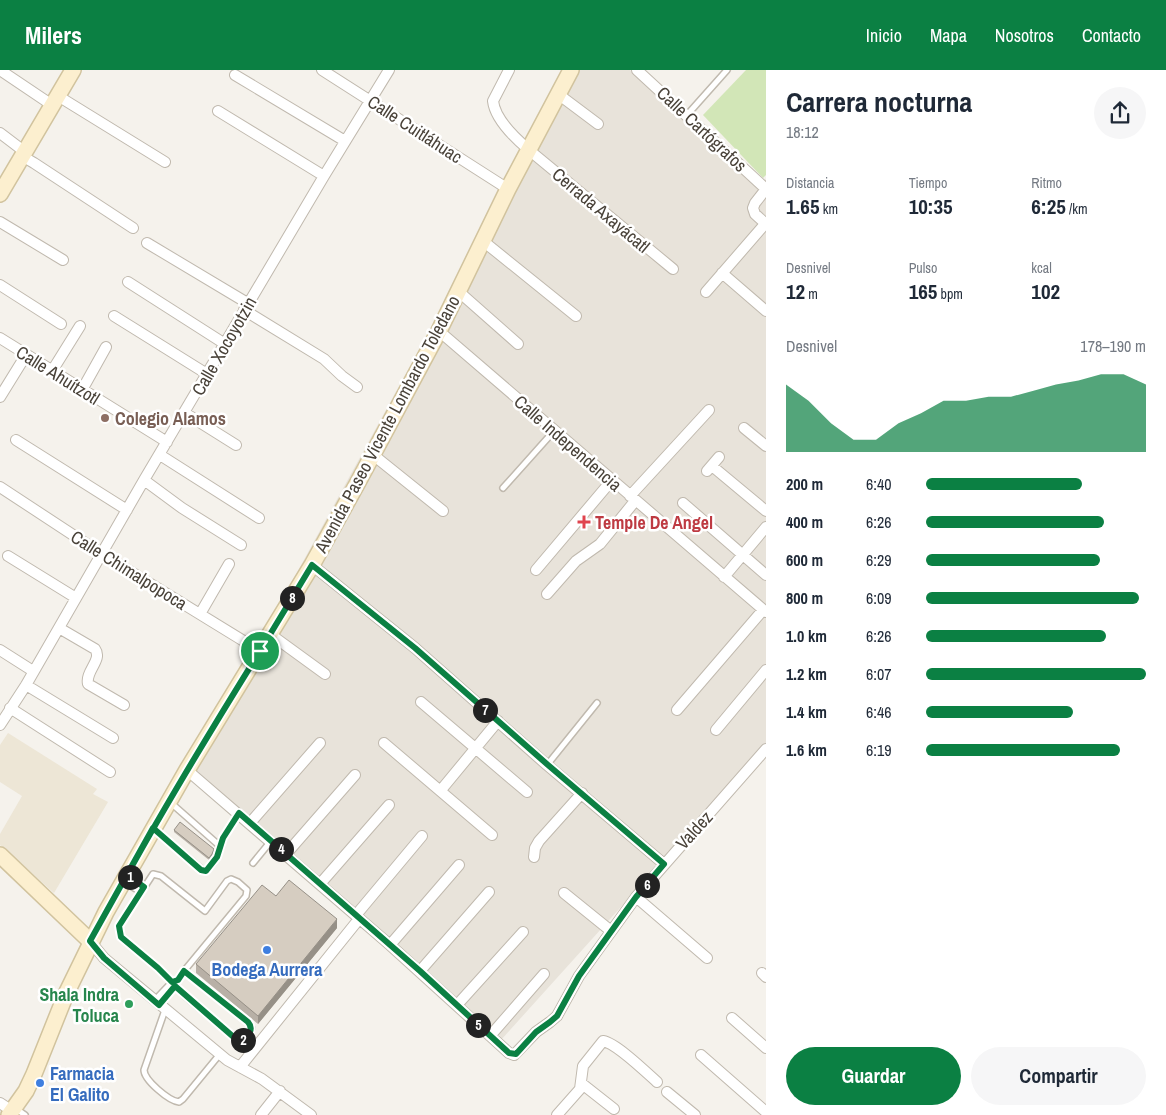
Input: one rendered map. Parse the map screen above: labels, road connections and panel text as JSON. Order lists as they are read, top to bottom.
{
  "streets": {
    "main road": ["Avenida Paseo Vicente Lombardo Toledano"],
    "street": [
      "Calle Cuitláhuac",
      "Calle Cartógrafos",
      "Cerrada Axayácatl",
      "Calle Xocoyotzin",
      "Calle Ahuítzotl",
      "Calle Independencia",
      "Calle Chimalpopoca",
      "Valdez"
    ]
  },
  "crossings": [
    ["Calle Cuitláhuac", "Calle Xocoyotzin"],
    ["Calle Cuitláhuac", "Avenida Paseo Vicente Lombardo Toledano"],
    ["Cerrada Axayácatl", "Avenida Paseo Vicente Lombardo Toledano"],
    ["Calle Xocoyotzin", "Calle Ahuítzotl"],
    ["Calle Xocoyotzin", "Calle Chimalpopoca"],
    ["Avenida Paseo Vicente Lombardo Toledano", "Calle Independencia"],
    ["Avenida Paseo Vicente Lombardo Toledano", "Calle Chimalpopoca"]
  ],
  "places": {
    "other": [
      "Colegio Alamos",
      "Bodega Aurrera",
      "Shala Indra Toluca",
      "Farmacia El Galito"
    ],
    "health": ["Temple De Angel"]
  },
  "page": {
    "header": "Milers",
    "nav": [
      "Inicio",
      "Mapa",
      "Nosotros",
      "Contacto"
    ],
    "heading": ["Carrera nocturna", "18:12"],
    "stats": [
      ["Distancia", "1.65 km"],
      ["Tiempo", "10:35"],
      ["Ritmo", "6:25 /km"],
      ["Desnivel", "12 m"],
      ["Pulso", "165 bpm"],
      ["kcal", "102"]
    ],
    "chart": ["Desnivel", "178–190 m"],
    "list": [
      {
        "name": "200 m",
        "note": "6:40"
      },
      {
        "name": "400 m",
        "note": "6:26"
      },
      {
        "name": "600 m",
        "note": "6:29"
      },
      {
        "name": "800 m",
        "note": "6:09"
      },
      {
        "name": "1.0 km",
        "note": "6:26"
      },
      {
        "name": "1.2 km",
        "note": "6:07"
      },
      {
        "name": "1.4 km",
        "note": "6:46"
      },
      {
        "name": "1.6 km",
        "note": "6:19"
      }
    ],
    "pins": [
      "8",
      "7",
      "4",
      "1",
      "6",
      "5",
      "2"
    ],
    "buttons": ["Guardar", "Compartir"]
  }
}
